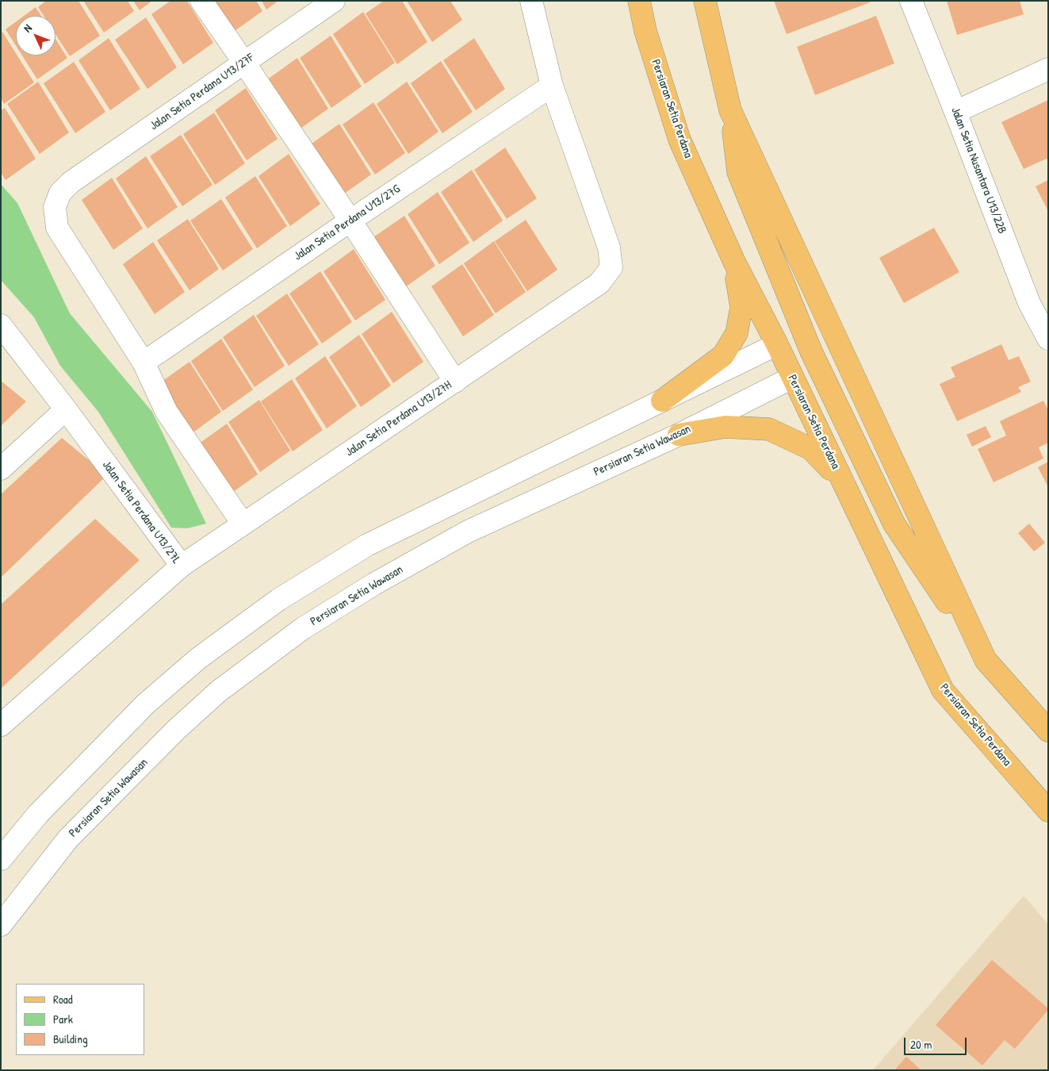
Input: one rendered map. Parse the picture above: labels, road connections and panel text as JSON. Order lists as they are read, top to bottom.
{
  "streets": {
    "main road": ["Persiaran Setia Perdana"],
    "street": [
      "Jalan Setia Perdana U13/27F",
      "Jalan Setia Nusantara U13/22B",
      "Jalan Setia Perdana U13/27G",
      "Jalan Setia Perdana U13/27H",
      "Persiaran Setia Wawasan",
      "Jalan Setia Perdana U13/27L"
    ]
  },
  "crossings": [
    ["Jalan Setia Perdana U13/27F", "Jalan Setia Perdana U13/27G"],
    ["Jalan Setia Perdana U13/27F", "Jalan Setia Perdana U13/27H"],
    ["Persiaran Setia Perdana", "Persiaran Setia Wawasan"],
    ["Jalan Setia Perdana U13/27G", "Jalan Setia Perdana U13/27H"],
    ["Jalan Setia Perdana U13/27H", "Jalan Setia Perdana U13/27L"]
  ],
  "legend": ["Road", "Park", "Building"],
  "scale_bar": "20 m",
  "north": "top left"
}
